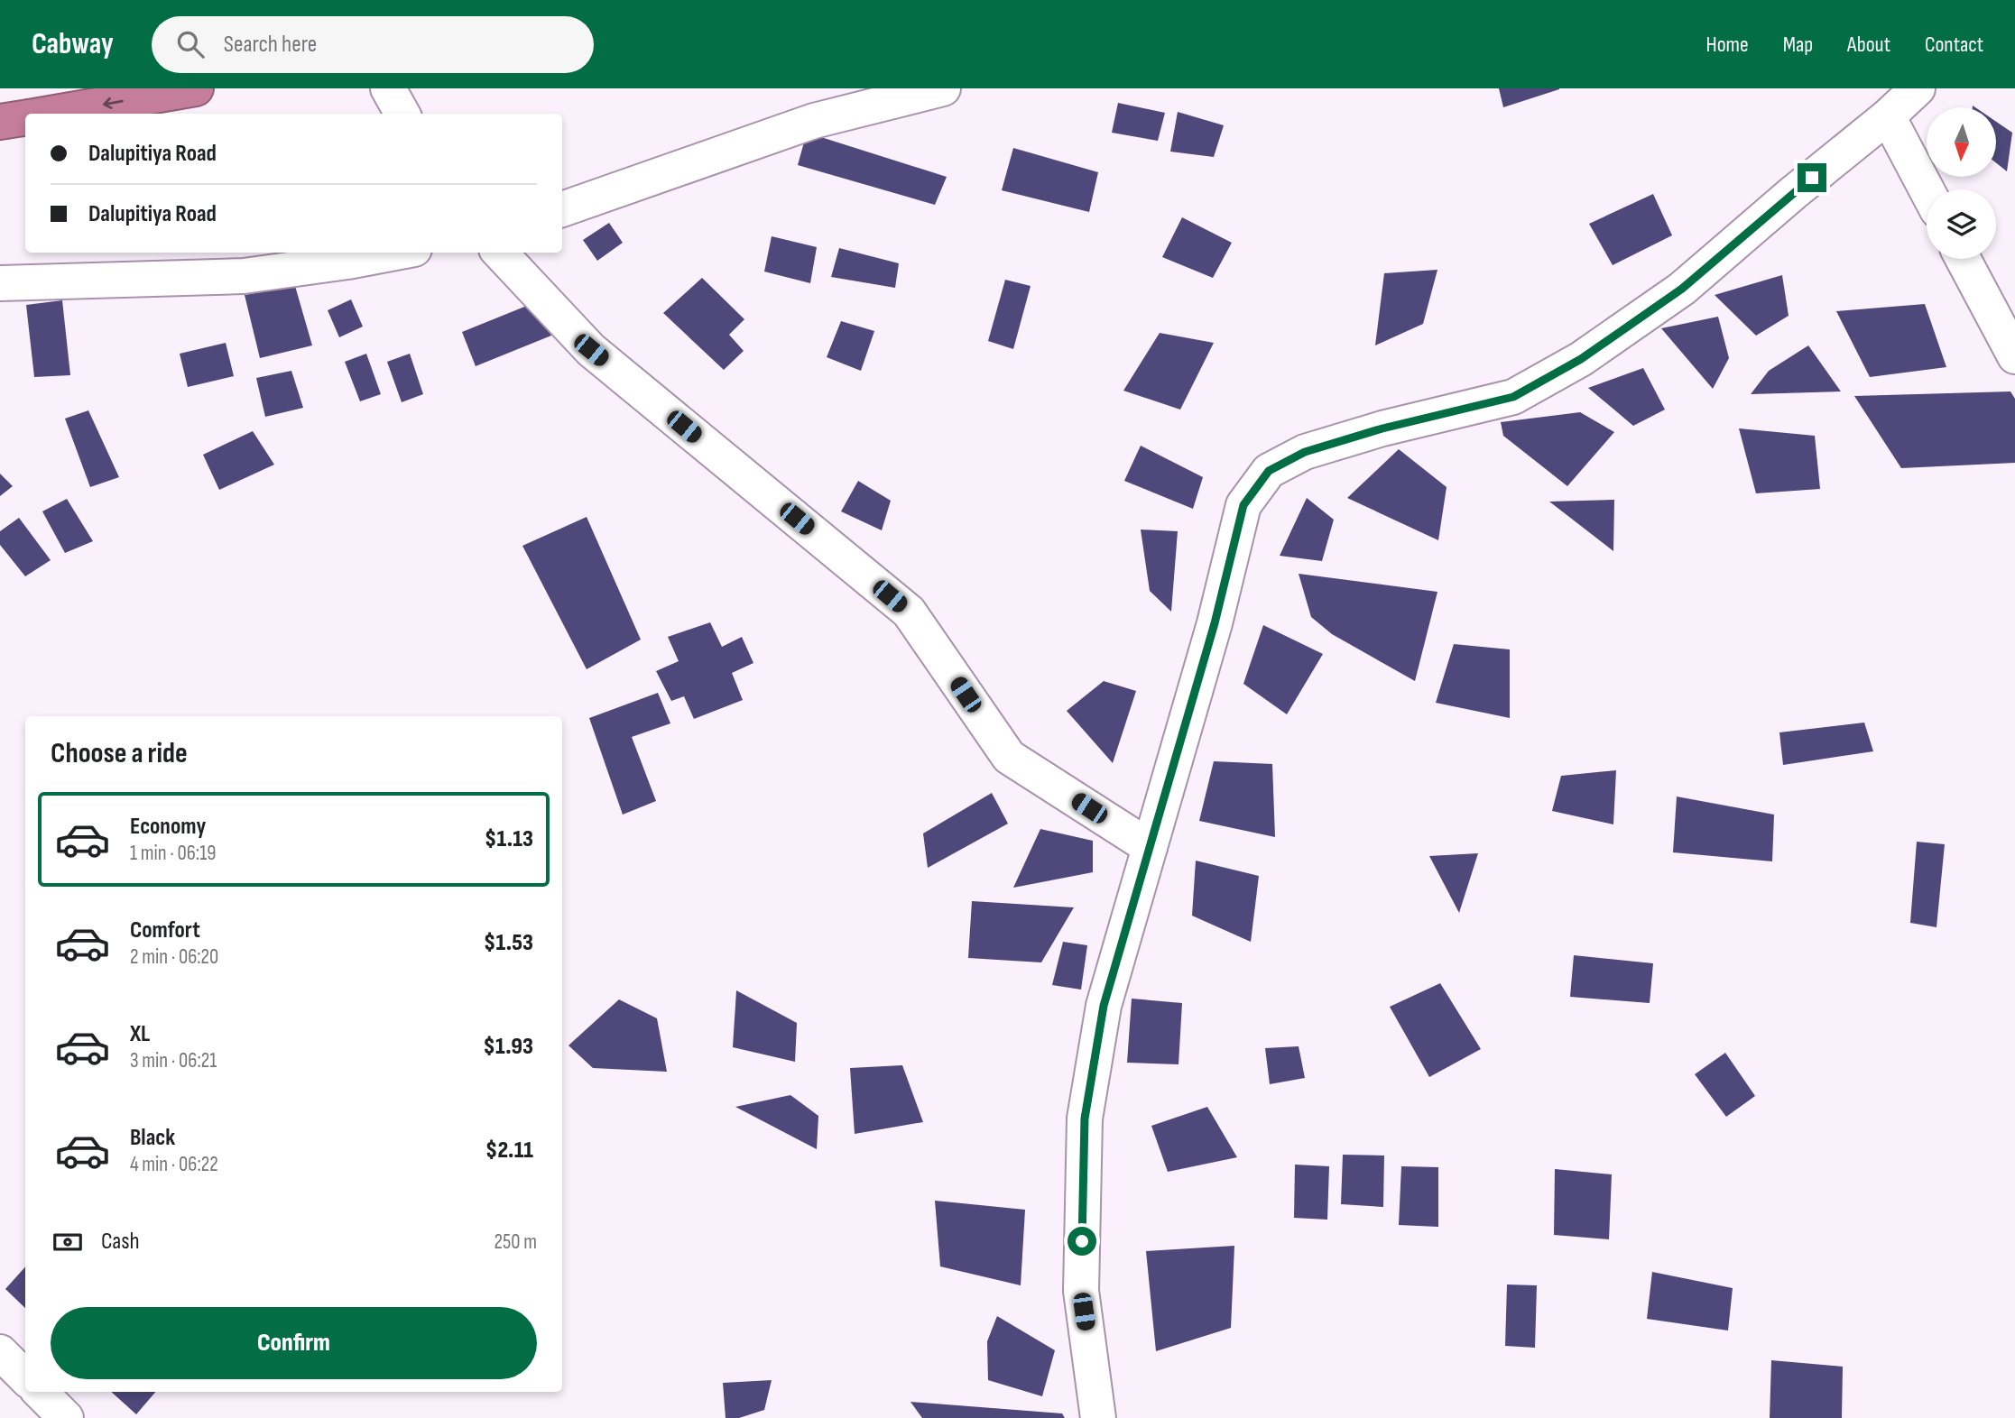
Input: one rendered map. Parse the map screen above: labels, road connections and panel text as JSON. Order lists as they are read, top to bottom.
{
  "north": "bottom",
  "page": {
    "header": "Cabway",
    "search": "Search here",
    "nav": [
      "Home",
      "Map",
      "About",
      "Contact"
    ],
    "banner": ["Dalupitiya Road", "Dalupitiya Road"],
    "heading": "Choose a ride",
    "list": [
      {
        "name": "Economy",
        "note": "1 min · 06:19",
        "value": "$1.13"
      },
      {
        "name": "Comfort",
        "note": "2 min · 06:20",
        "value": "$1.53"
      },
      {
        "name": "XL",
        "note": "3 min · 06:21",
        "value": "$1.93"
      },
      {
        "name": "Black",
        "note": "4 min · 06:22",
        "value": "$2.11"
      }
    ],
    "pay": ["Cash", "250 m"],
    "buttons": "Confirm"
  }
}
